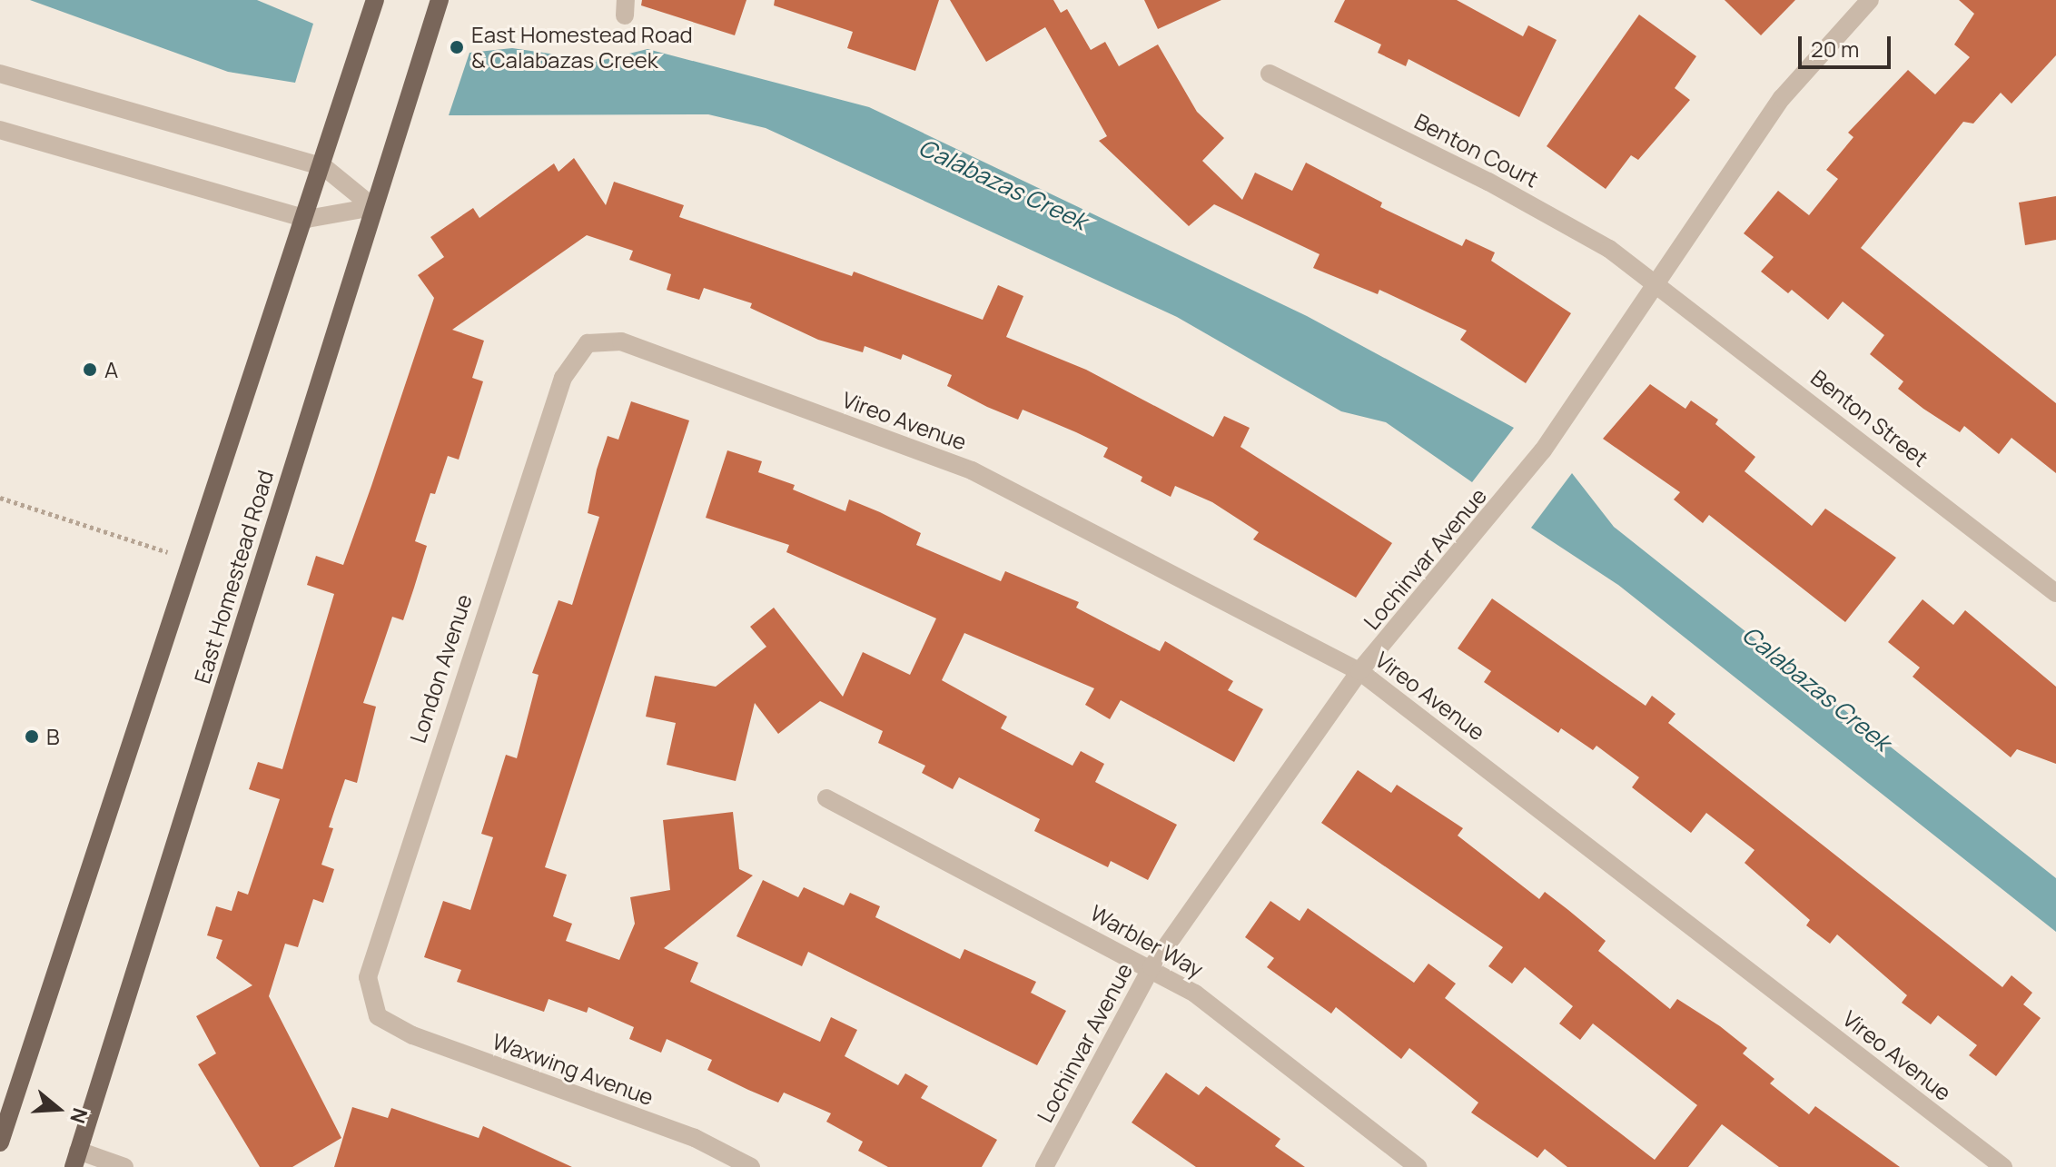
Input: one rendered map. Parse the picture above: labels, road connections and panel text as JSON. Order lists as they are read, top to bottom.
{
  "streets": {
    "main road": ["East Homestead Road"],
    "street": [
      "Benton Court",
      "Benton Street",
      "Vireo Avenue",
      "Lochinvar Avenue",
      "London Avenue",
      "Warbler Way",
      "Waxwing Avenue"
    ]
  },
  "crossings": [
    ["Benton Court", "Benton Street"],
    ["Benton Court", "Lochinvar Avenue"],
    ["Benton Street", "Lochinvar Avenue"],
    ["Vireo Avenue", "Lochinvar Avenue"],
    ["Vireo Avenue", "London Avenue"],
    ["Lochinvar Avenue", "Warbler Way"],
    ["London Avenue", "Waxwing Avenue"]
  ],
  "water": ["Calabazas Creek"],
  "places": ["East Homestead Road & Calabazas Creek", "A", "B"],
  "scale_bar": "20 m",
  "north": "right"
}
